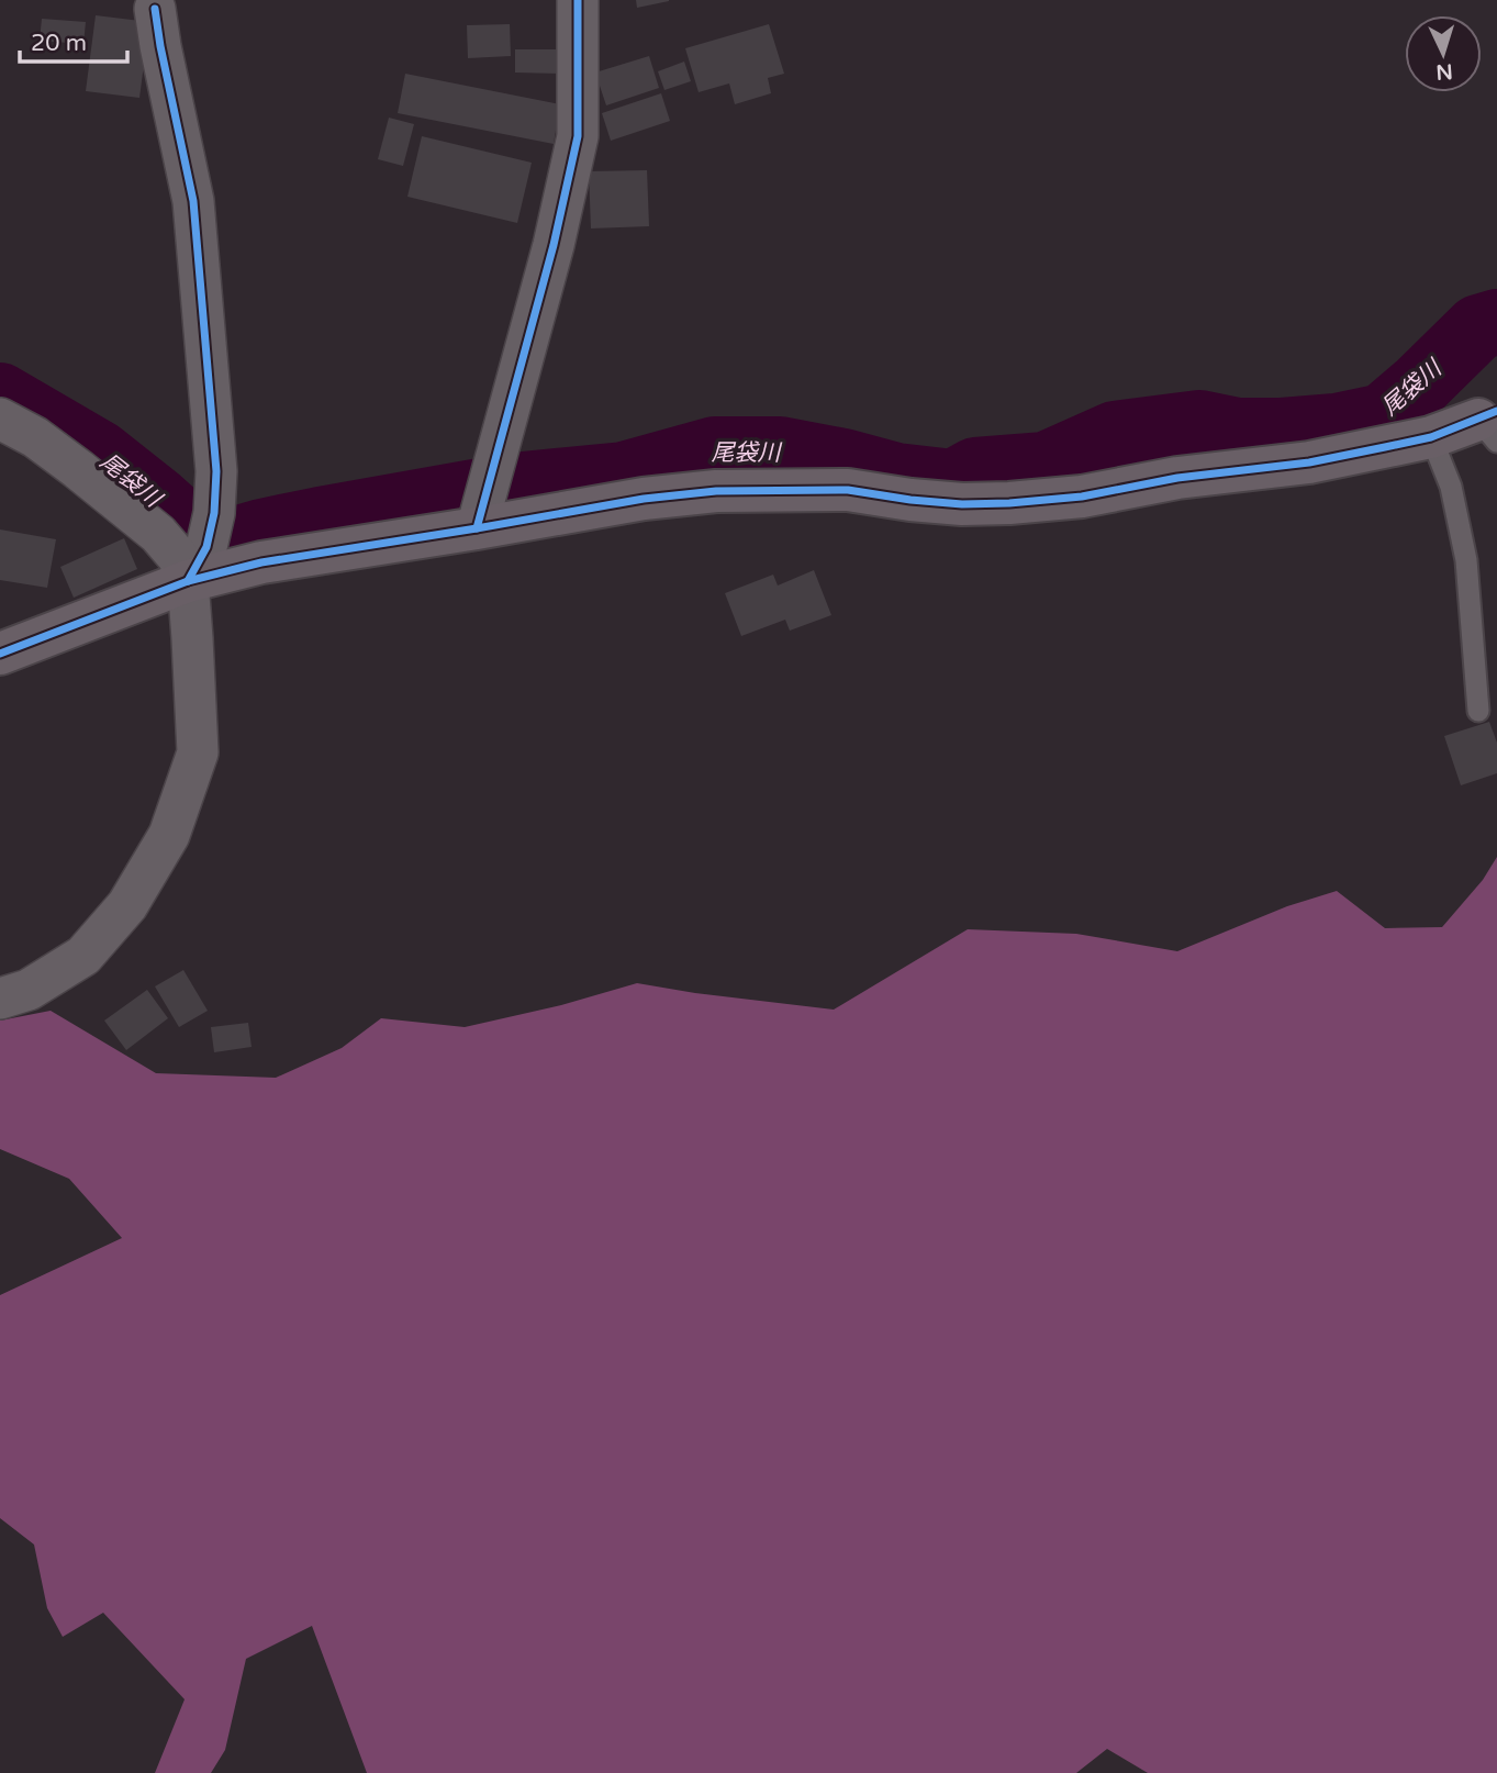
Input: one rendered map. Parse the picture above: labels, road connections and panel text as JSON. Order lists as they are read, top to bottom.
{
  "water": ["尾袋川"],
  "scale_bar": "20 m",
  "north": "bottom"
}
